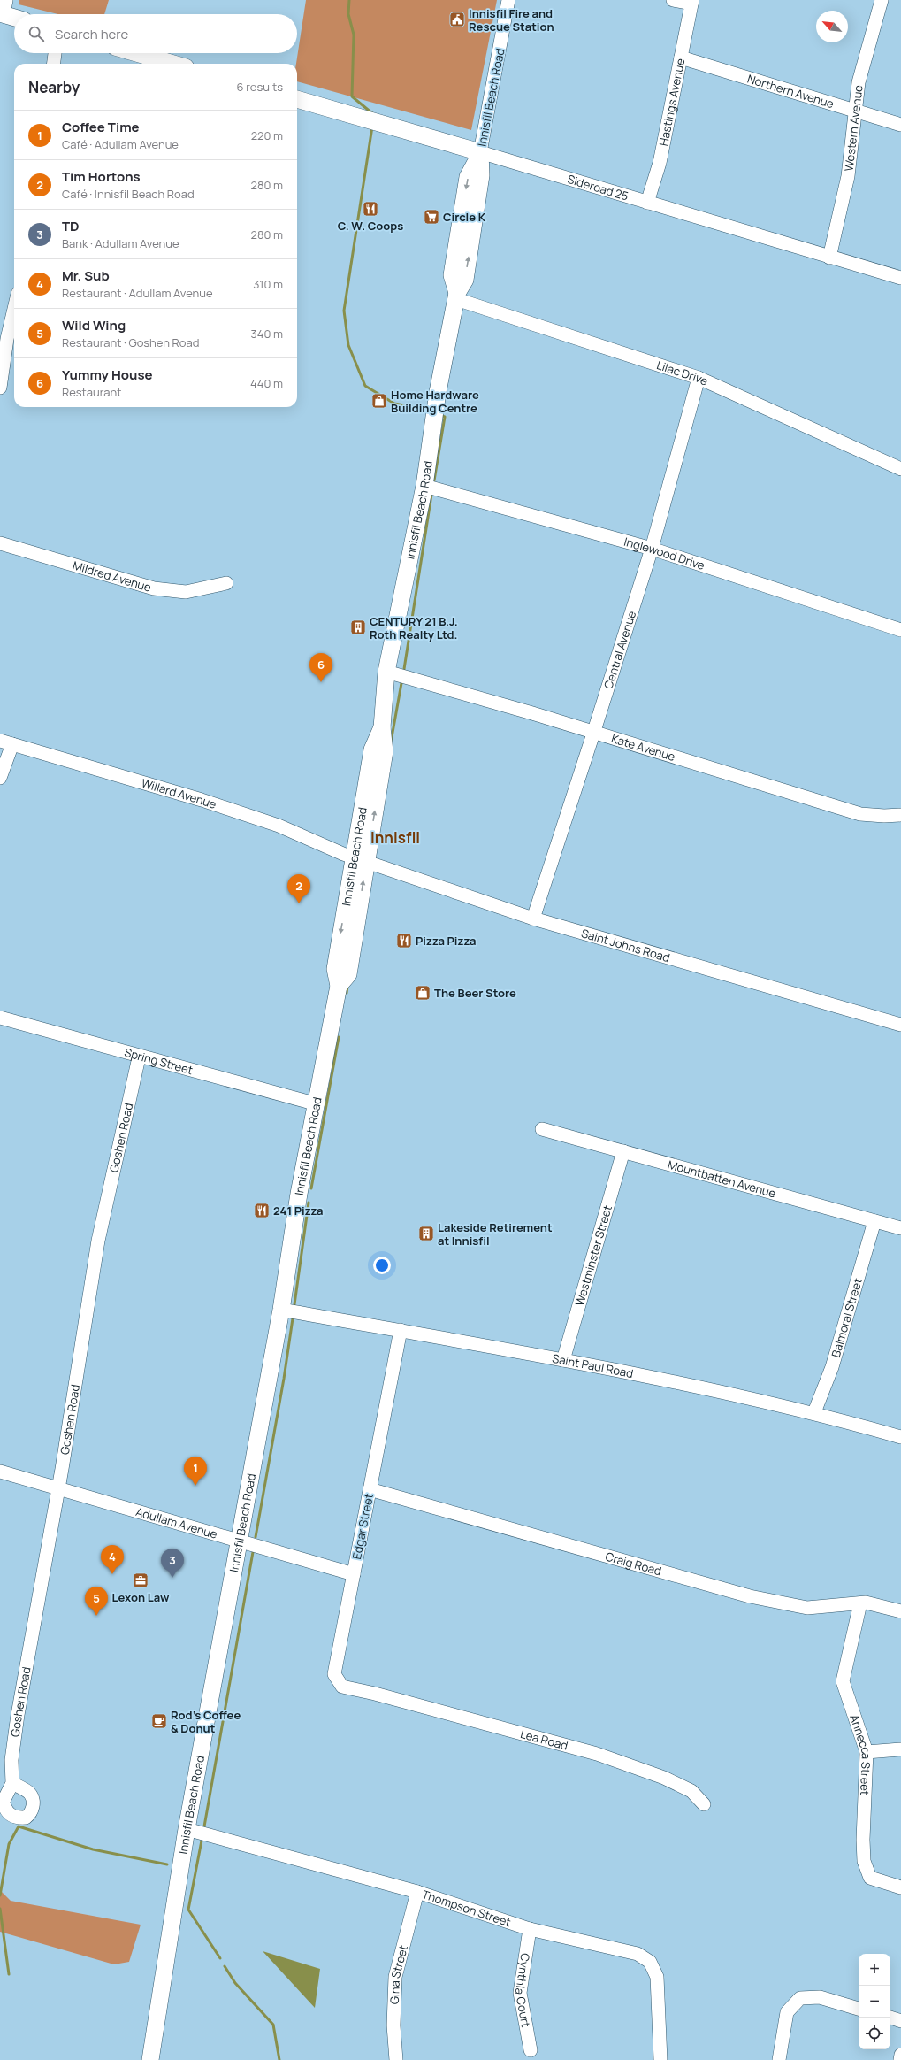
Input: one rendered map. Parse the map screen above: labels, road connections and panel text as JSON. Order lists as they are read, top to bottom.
{
  "streets": {
    "main road": ["Innisfil Beach Road", "Sideroad 25"],
    "street": [
      "Northern Avenue",
      "Hastings Avenue",
      "Western Avenue",
      "Lilac Drive",
      "Inglewood Drive",
      "Mildred Avenue",
      "Central Avenue",
      "Kate Avenue",
      "Willard Avenue",
      "Saint Johns Road",
      "Spring Street",
      "Goshen Road",
      "Mountbatten Avenue",
      "Westminster Street",
      "Balmoral Street",
      "Saint Paul Road",
      "Adullam Avenue",
      "Edgar Street",
      "Craig Road",
      "Lea Road",
      "Annecca Street",
      "Thompson Street",
      "Gina Street",
      "Cynthia Court"
    ]
  },
  "crossings": [
    ["Northern Avenue", "Hastings Avenue"],
    ["Northern Avenue", "Western Avenue"],
    ["Innisfil Beach Road", "Sideroad 25"],
    ["Innisfil Beach Road", "Lilac Drive"],
    ["Innisfil Beach Road", "Inglewood Drive"],
    ["Innisfil Beach Road", "Kate Avenue"],
    ["Innisfil Beach Road", "Willard Avenue"],
    ["Innisfil Beach Road", "Saint Johns Road"],
    ["Innisfil Beach Road", "Spring Street"],
    ["Innisfil Beach Road", "Saint Paul Road"],
    ["Innisfil Beach Road", "Adullam Avenue"],
    ["Innisfil Beach Road", "Thompson Street"],
    ["Hastings Avenue", "Sideroad 25"],
    ["Western Avenue", "Sideroad 25"],
    ["Lilac Drive", "Central Avenue"],
    ["Inglewood Drive", "Central Avenue"],
    ["Central Avenue", "Kate Avenue"],
    ["Central Avenue", "Saint Johns Road"],
    ["Willard Avenue", "Saint Johns Road"],
    ["Spring Street", "Goshen Road"],
    ["Goshen Road", "Adullam Avenue"],
    ["Mountbatten Avenue", "Westminster Street"],
    ["Mountbatten Avenue", "Balmoral Street"],
    ["Westminster Street", "Saint Paul Road"],
    ["Balmoral Street", "Saint Paul Road"],
    ["Saint Paul Road", "Edgar Street"],
    ["Adullam Avenue", "Edgar Street"],
    ["Edgar Street", "Craig Road"],
    ["Edgar Street", "Lea Road"],
    ["Craig Road", "Annecca Street"],
    ["Thompson Street", "Gina Street"],
    ["Thompson Street", "Cynthia Court"]
  ],
  "districts": ["Innisfil"],
  "places": {
    "public building": ["Innisfil Fire and Rescue Station"],
    "restaurant": ["C. W. Coops", "Pizza Pizza", "241 Pizza"],
    "supermarket": ["Circle K"],
    "shop": ["Home Hardware Building Centre", "The Beer Store"],
    "building": ["CENTURY 21 B.J. Roth Realty Ltd.", "Lakeside Retirement at Innisfil"],
    "office": ["Lexon Law"],
    "cafe": ["Rod's Coffee & Donut"]
  },
  "north": "top left",
  "page": {
    "search": "Search here",
    "heading": ["Nearby", "6 results"],
    "list": [
      {
        "mark": "1",
        "name": "Coffee Time",
        "note": "Café · Adullam Avenue",
        "value": "220 m"
      },
      {
        "mark": "2",
        "name": "Tim Hortons",
        "note": "Café · Innisfil Beach Road",
        "value": "280 m"
      },
      {
        "mark": "3",
        "name": "TD",
        "note": "Bank · Adullam Avenue",
        "value": "280 m"
      },
      {
        "mark": "4",
        "name": "Mr. Sub",
        "note": "Restaurant · Adullam Avenue",
        "value": "310 m"
      },
      {
        "mark": "5",
        "name": "Wild Wing",
        "note": "Restaurant · Goshen Road",
        "value": "340 m"
      },
      {
        "mark": "6",
        "name": "Yummy House",
        "note": "Restaurant",
        "value": "440 m"
      }
    ],
    "pins": [
      "6",
      "2",
      "1",
      "4",
      "3",
      "5"
    ],
    "map_buttons": ["+", "−"]
  }
}
